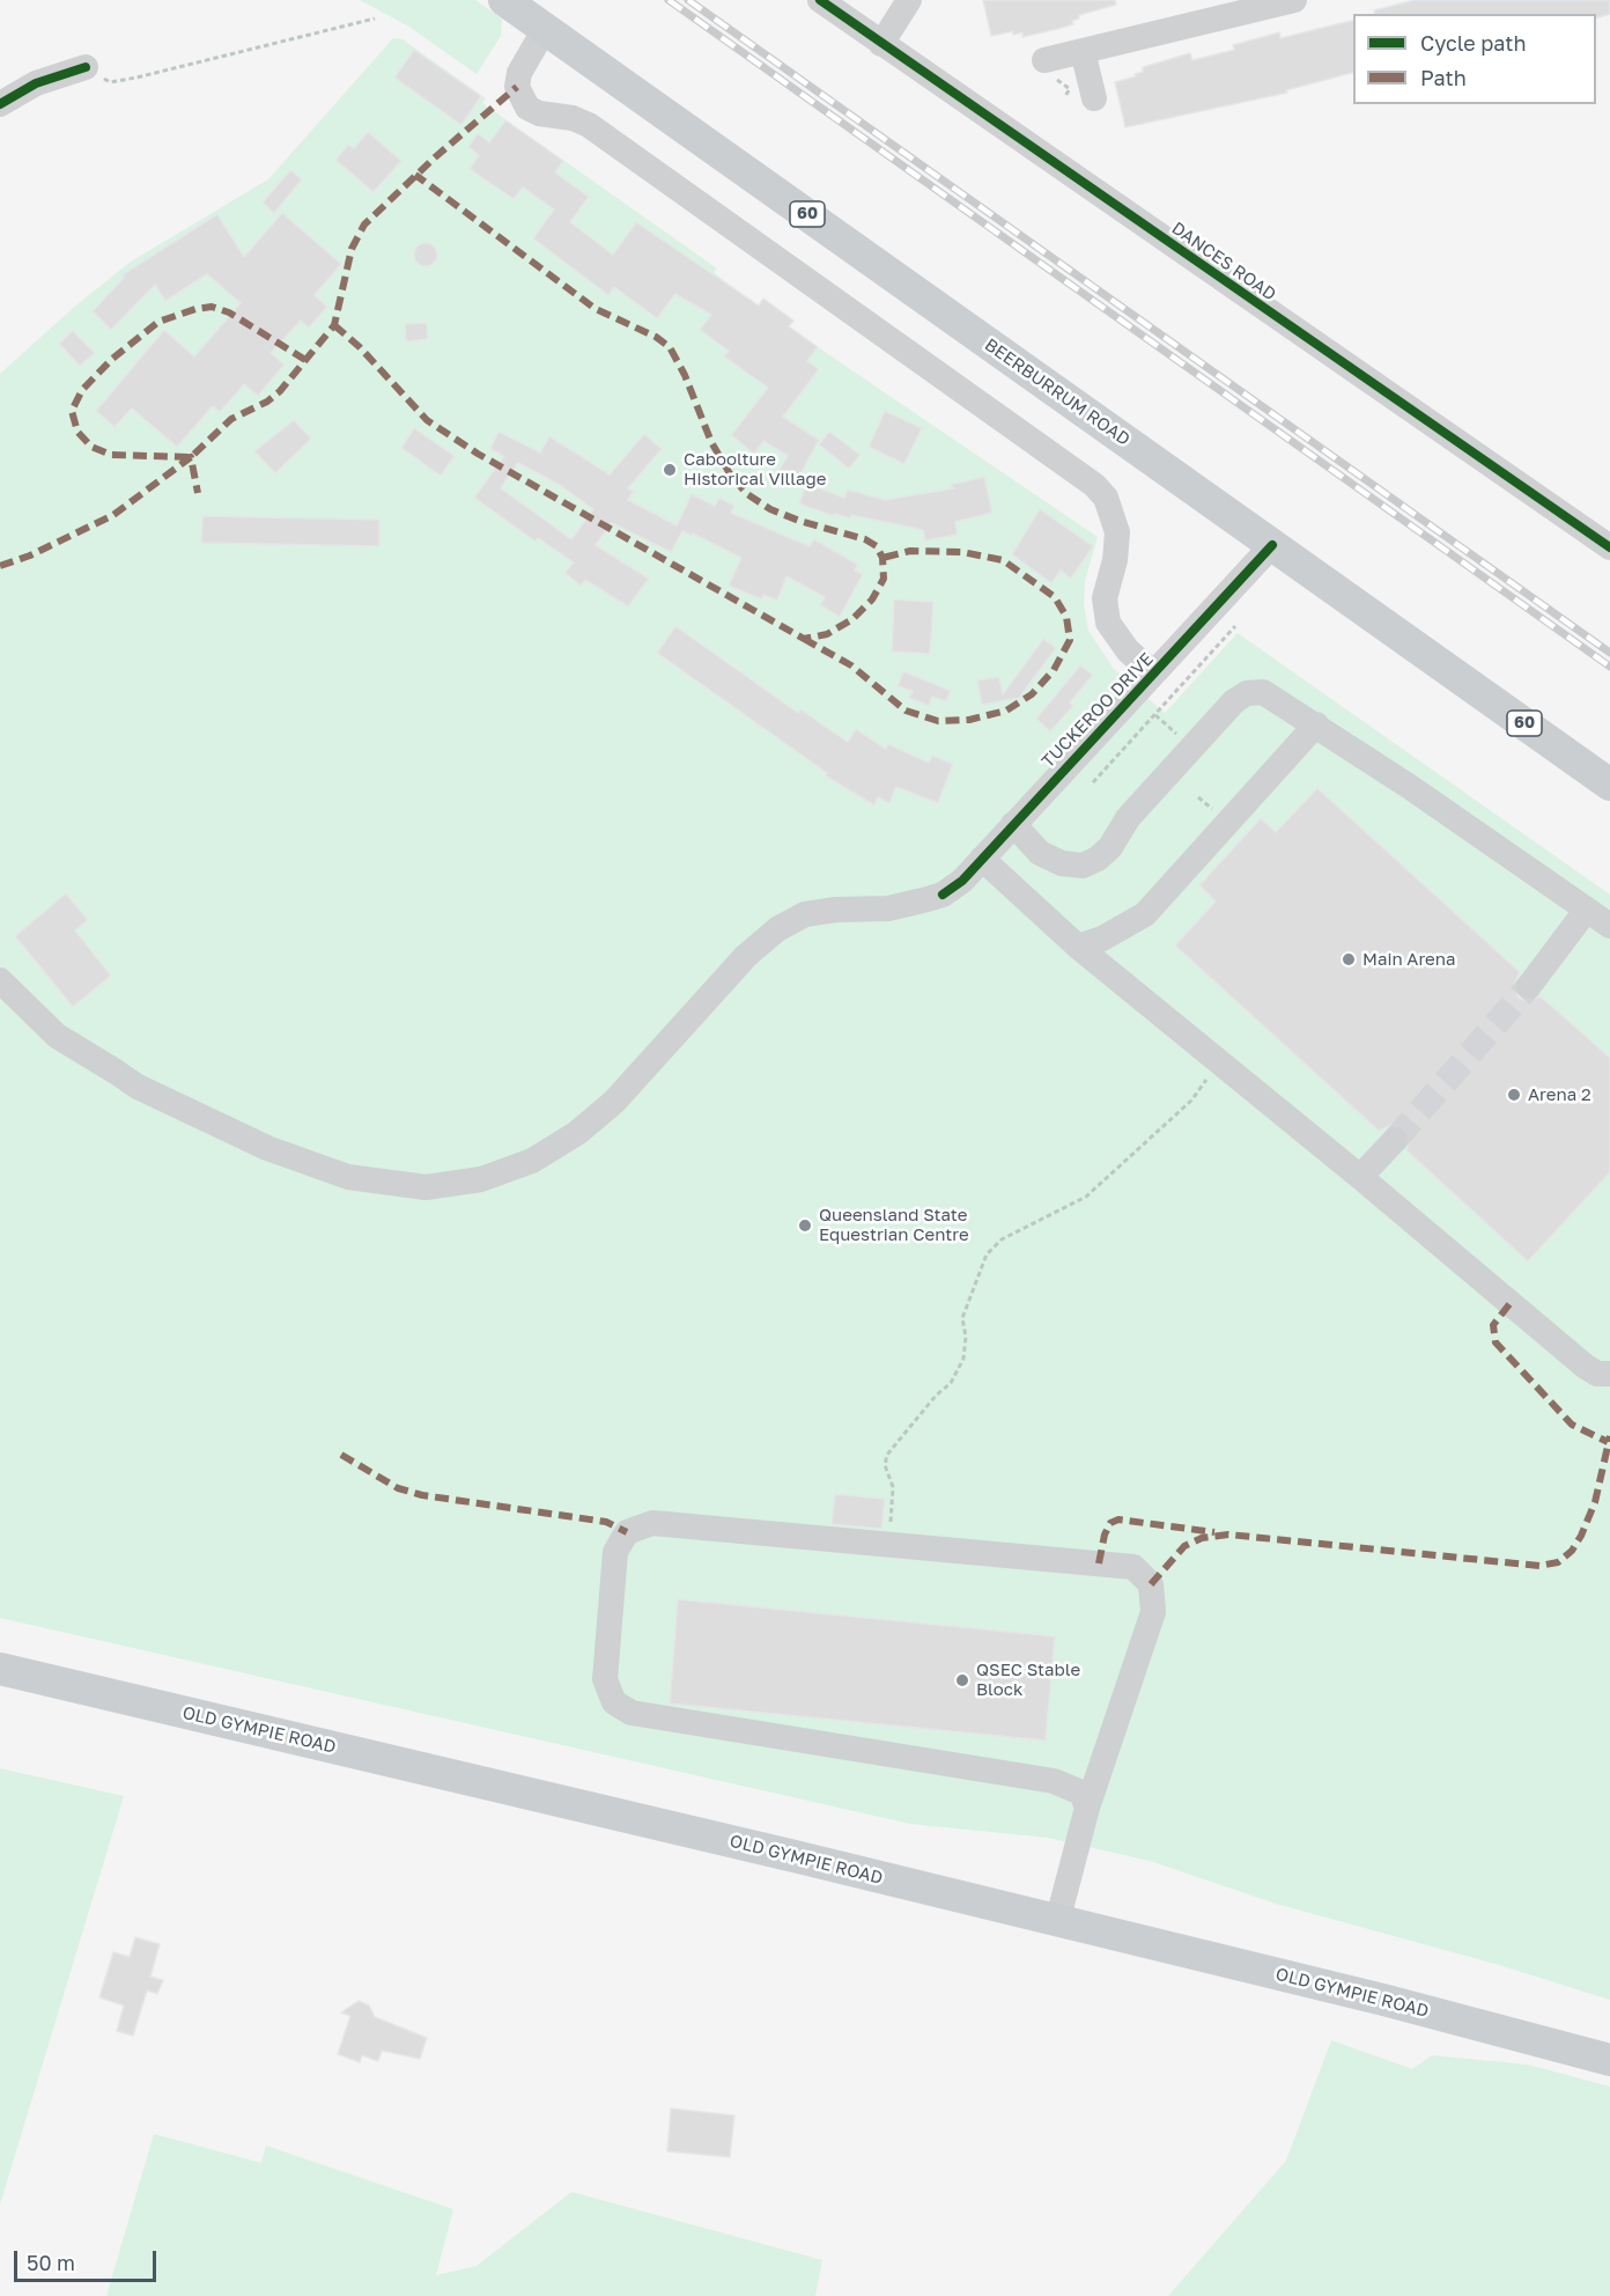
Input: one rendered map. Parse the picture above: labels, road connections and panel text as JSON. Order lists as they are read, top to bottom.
{
  "streets": {
    "main road": ["60", "BEERBURRUM ROAD", "OLD GYMPIE ROAD"],
    "street": ["DANCES ROAD", "TUCKEROO DRIVE"]
  },
  "crossings": [
    ["BEERBURRUM ROAD", "TUCKEROO DRIVE"]
  ],
  "places": [
    "Caboolture Historical Village",
    "Main Arena",
    "Arena 2",
    "Queensland State Equestrian Centre",
    "QSEC Stable Block"
  ],
  "legend": ["Cycle path", "Path"],
  "scale_bar": "50 m"
}
